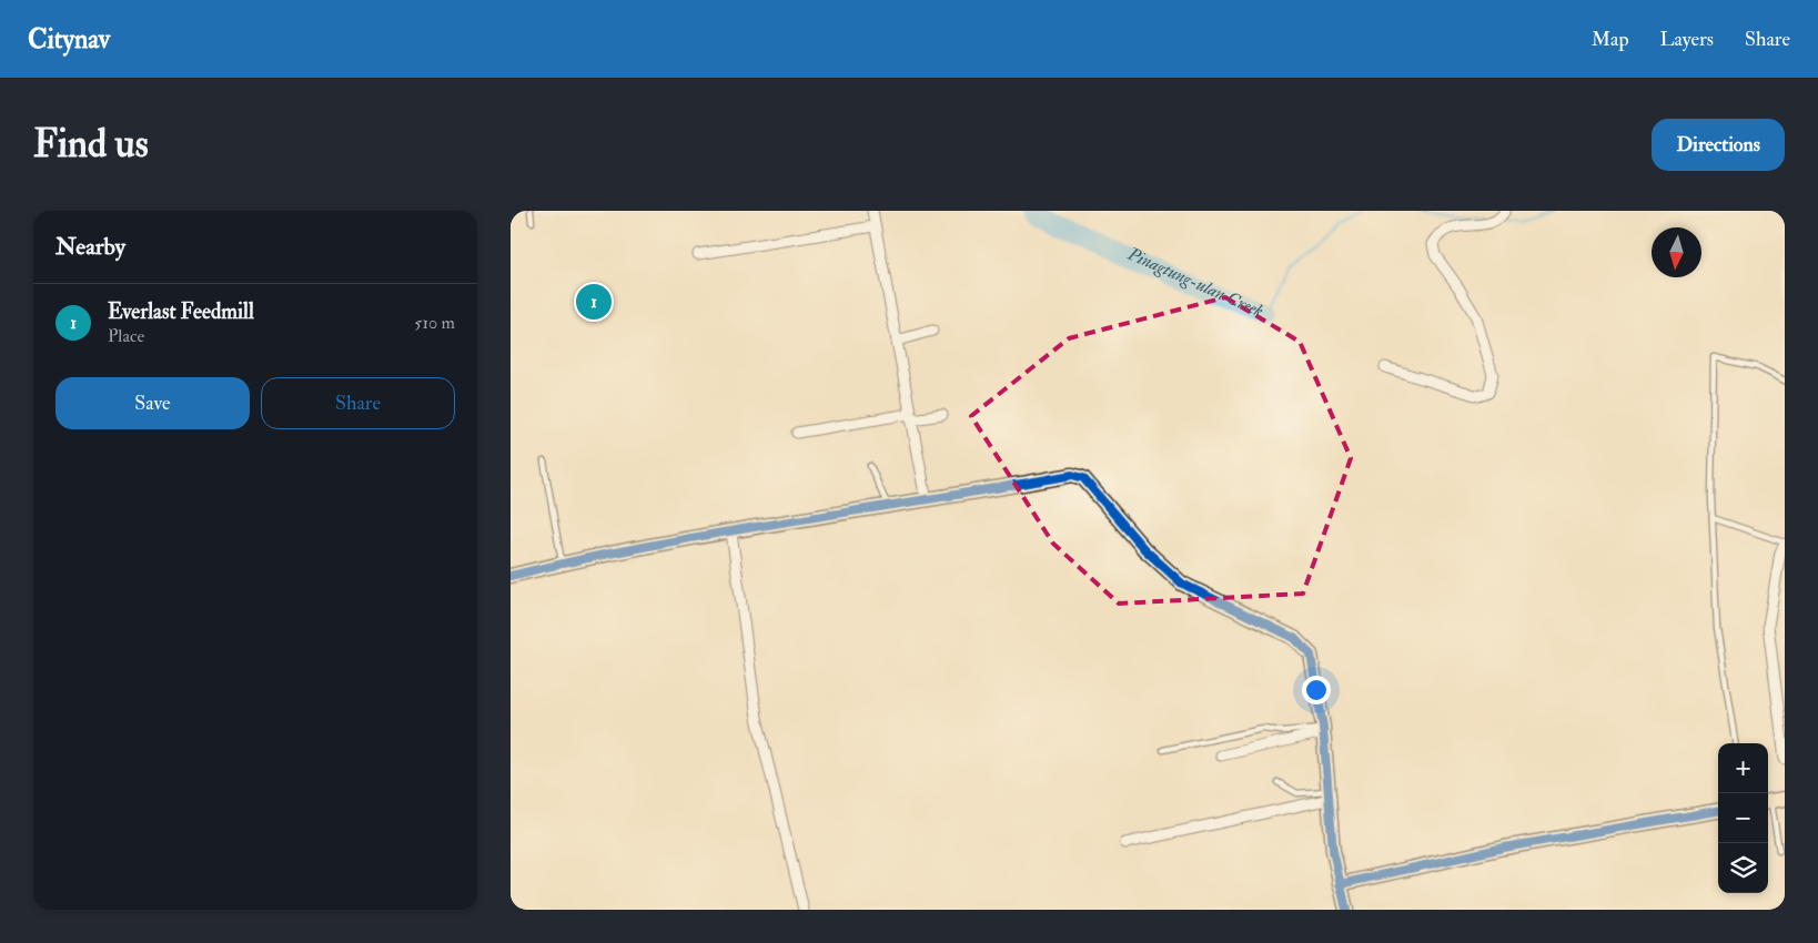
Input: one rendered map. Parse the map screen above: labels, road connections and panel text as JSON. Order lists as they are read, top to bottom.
{
  "water": ["Pinagtung-ulan Creek"],
  "north": "bottom",
  "page": {
    "header": "Citynav",
    "nav": ["Map", "Layers", "Share"],
    "buttons": [
      "Directions",
      ["Save", "Share"]
    ],
    "title": "Find us",
    "heading": "Nearby",
    "pins": "1",
    "list": [
      {
        "mark": "1",
        "name": "Everlast Feedmill",
        "note": "Place",
        "value": "510 m"
      }
    ],
    "map_buttons": ["+", "−"]
  }
}
